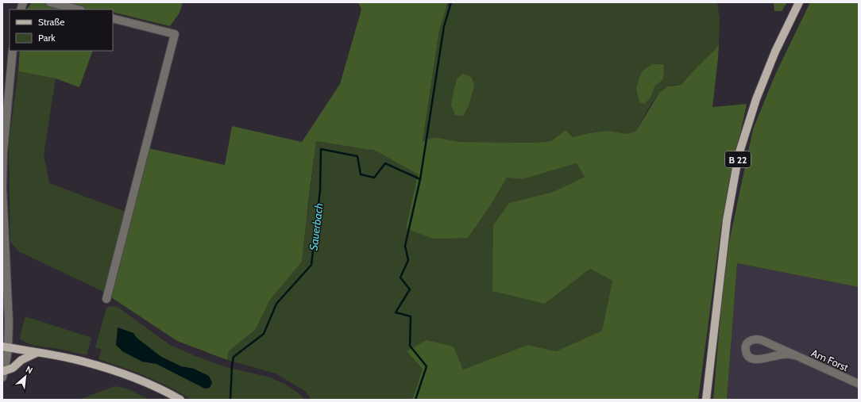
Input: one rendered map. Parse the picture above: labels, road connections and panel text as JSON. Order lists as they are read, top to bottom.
{
  "streets": {
    "main road": ["B 22"],
    "street": ["Am Forst"]
  },
  "water": ["Sauerbach"],
  "legend": ["Straße", "Park"],
  "north": "top right"
}
